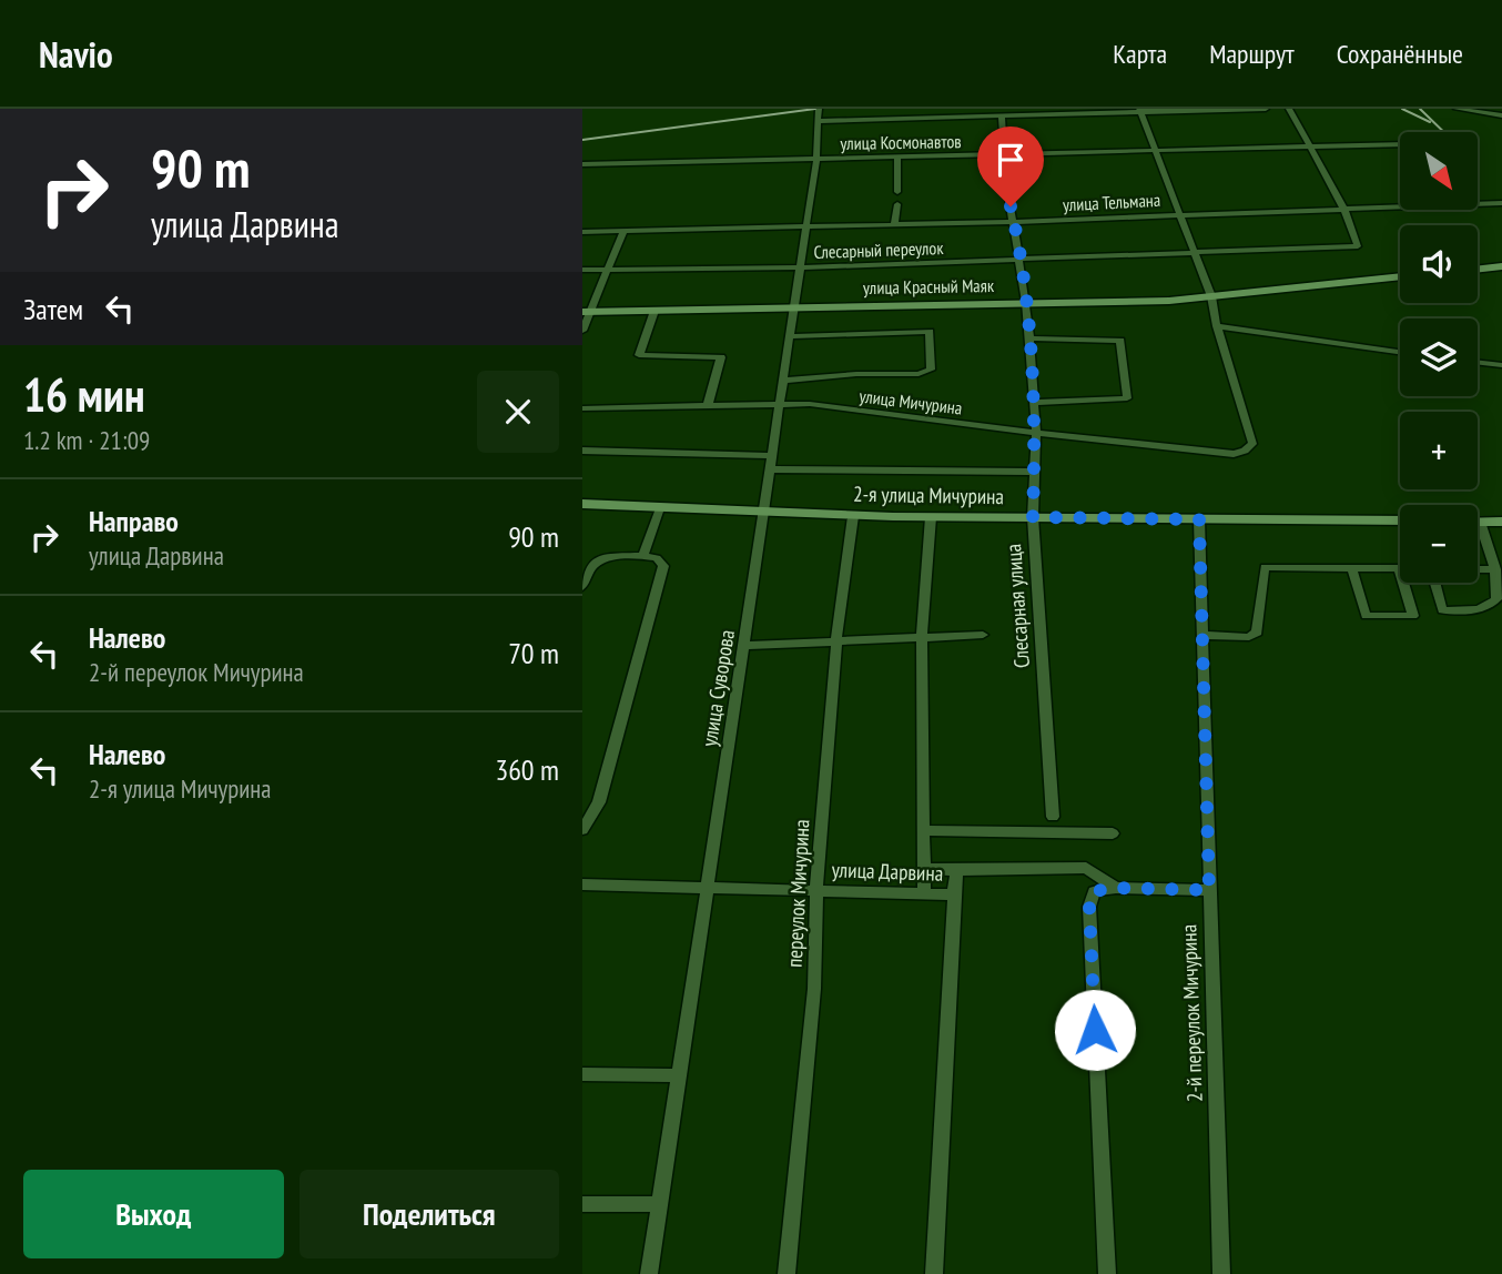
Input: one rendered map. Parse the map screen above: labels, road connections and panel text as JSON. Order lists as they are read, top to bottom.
{
  "streets": {
    "main road": ["улица Красный Маяк", "2-я улица Мичурина"],
    "street": [
      "улица Космонавтов",
      "улица Тельмана",
      "Слесарный переулок",
      "улица Мичурина",
      "Слесарная улица",
      "улица Суворова",
      "улица Дарвина",
      "переулок Мичурина",
      "2-й переулок Мичурина"
    ]
  },
  "crossings": [
    ["улица Космонавтов", "Слесарная улица"],
    ["улица Космонавтов", "улица Суворова"],
    ["улица Тельмана", "Слесарный переулок"],
    ["улица Тельмана", "Слесарная улица"],
    ["улица Тельмана", "улица Суворова"],
    ["Слесарный переулок", "Слесарная улица"],
    ["Слесарный переулок", "улица Суворова"],
    ["улица Красный Маяк", "Слесарная улица"],
    ["улица Красный Маяк", "улица Суворова"],
    ["улица Мичурина", "Слесарная улица"],
    ["улица Мичурина", "улица Суворова"],
    ["2-я улица Мичурина", "Слесарная улица"],
    ["2-я улица Мичурина", "улица Суворова"],
    ["2-я улица Мичурина", "переулок Мичурина"],
    ["2-я улица Мичурина", "2-й переулок Мичурина"],
    ["улица Суворова", "улица Дарвина"],
    ["улица Дарвина", "переулок Мичурина"],
    ["улица Дарвина", "2-й переулок Мичурина"]
  ],
  "north": "bottom right",
  "page": {
    "header": "Navio",
    "nav": ["Карта", "Маршрут", "Сохранённые"],
    "turn": ["90 m", "улица Дарвина"],
    "map_buttons": ["+", "−"],
    "then": "Затем",
    "heading": ["16 мин", "1.2 km · 21:09"],
    "list": [
      {
        "name": "Направо",
        "note": "улица Дарвина",
        "value": "90 m"
      },
      {
        "name": "Налево",
        "note": "2-й переулок Мичурина",
        "value": "70 m"
      },
      {
        "name": "Налево",
        "note": "2-я улица Мичурина",
        "value": "360 m"
      }
    ],
    "buttons": ["Выход", "Поделиться"]
  }
}
